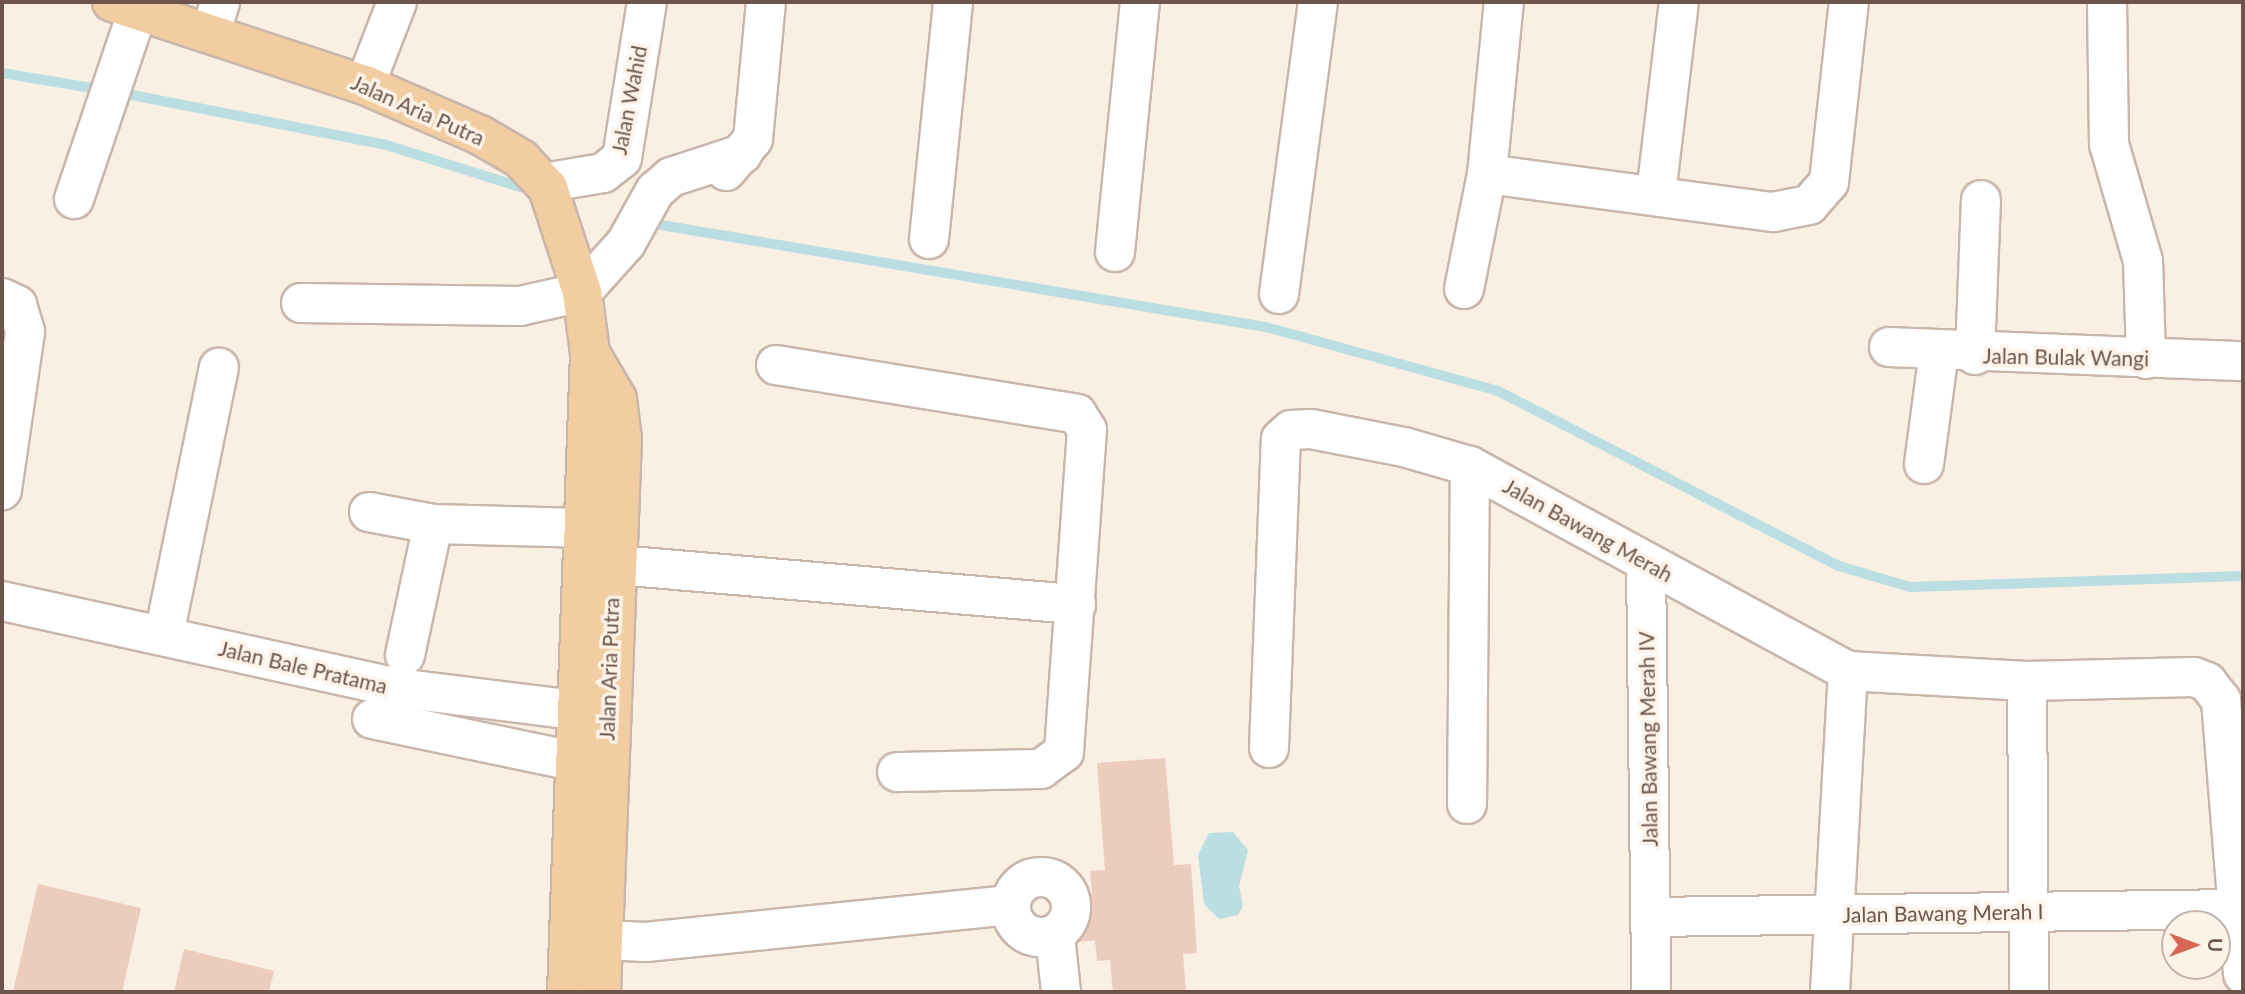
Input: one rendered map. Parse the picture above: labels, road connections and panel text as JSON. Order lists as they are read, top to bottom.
{
  "streets": {
    "main road": ["Jalan Aria Putra"],
    "street": [
      "Jalan Wahid",
      "Jalan Bulak Wangi",
      "Jalan Bawang Merah",
      "Jalan Bale Pratama",
      "Jalan Bawang Merah IV",
      "Jalan Bawang Merah I"
    ]
  },
  "crossings": [
    ["Jalan Wahid", "Jalan Aria Putra"],
    ["Jalan Aria Putra", "Jalan Bale Pratama"],
    ["Jalan Bawang Merah", "Jalan Bawang Merah IV"],
    ["Jalan Bawang Merah", "Jalan Bawang Merah I"],
    ["Jalan Bawang Merah IV", "Jalan Bawang Merah I"]
  ],
  "north": "right"
}
